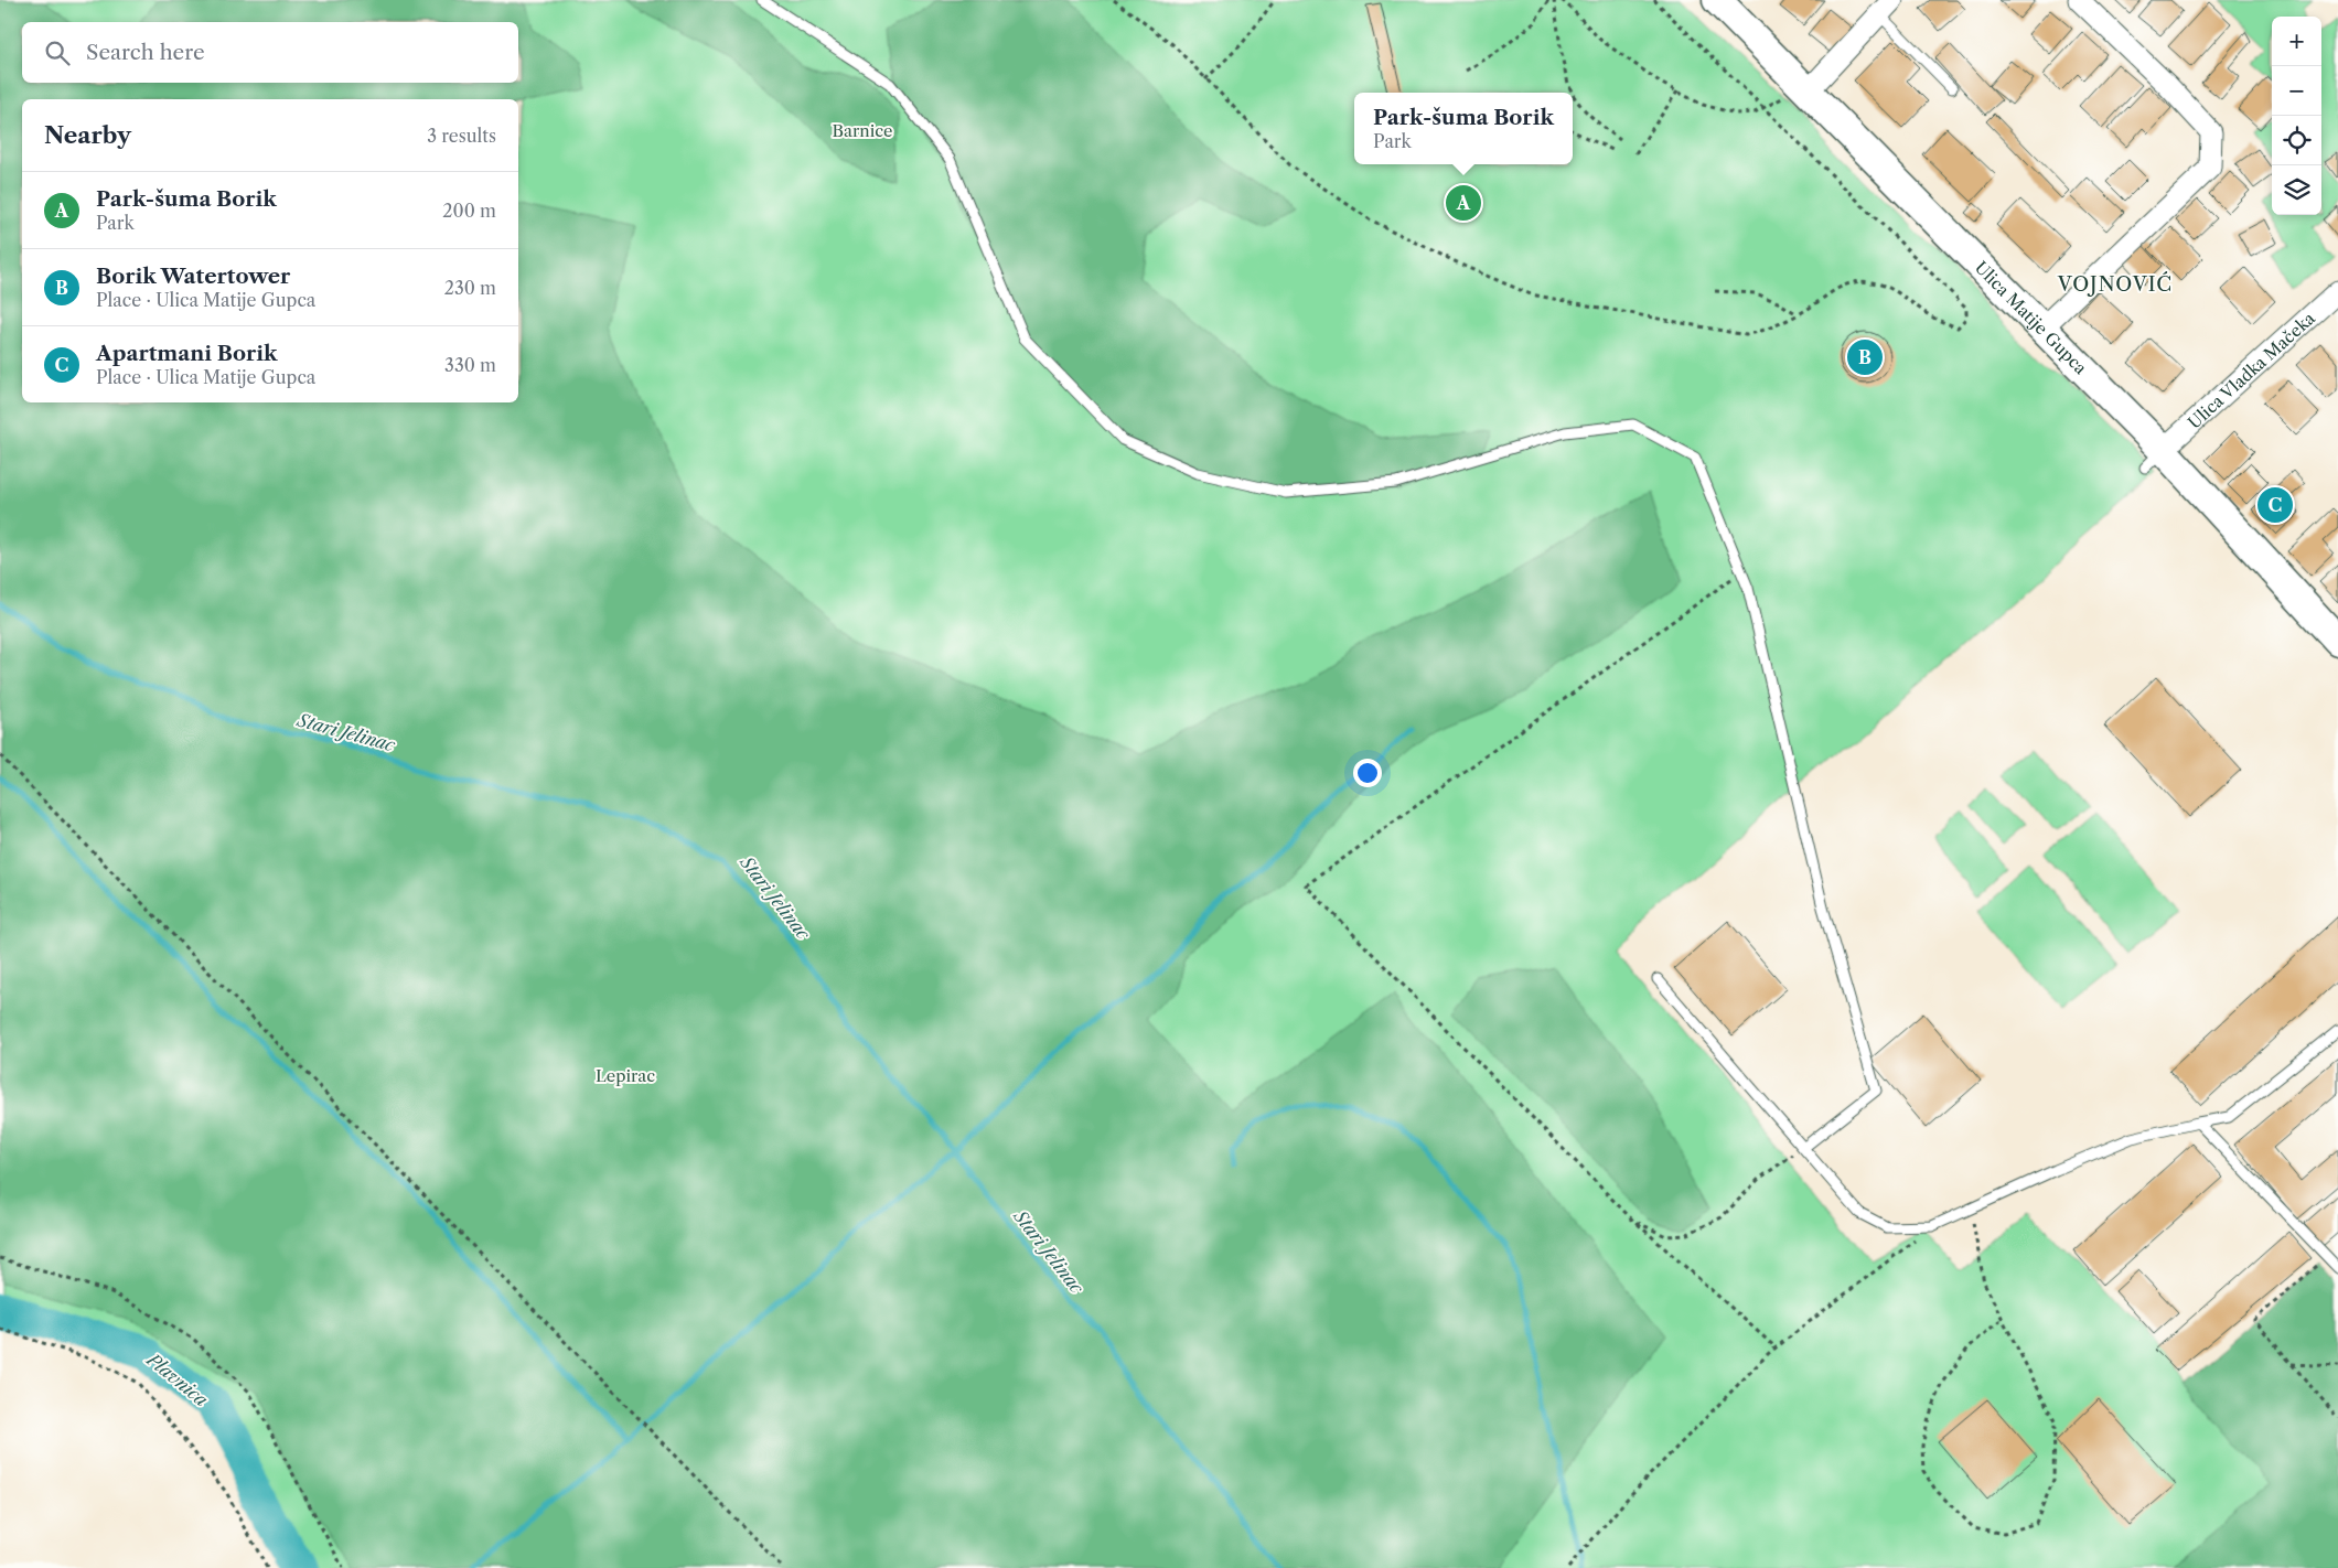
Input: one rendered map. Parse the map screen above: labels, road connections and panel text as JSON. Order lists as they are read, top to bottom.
{
  "streets": {
    "street": ["Ulica Matije Gupca", "Ulica Vladka Mačeka"]
  },
  "crossings": [
    ["Ulica Matije Gupca", "Ulica Vladka Mačeka"]
  ],
  "districts": ["VOJNOVIĆ"],
  "water": ["Stari Jelinac", "Plavnica"],
  "parks": ["Barnice", "Lepirac"],
  "page": {
    "map_buttons": ["+", "−"],
    "search": "Search here",
    "popup": ["Park-šuma Borik", "Park"],
    "heading": ["Nearby", "3 results"],
    "list": [
      {
        "mark": "A",
        "name": "Park-šuma Borik",
        "note": "Park",
        "value": "200 m"
      },
      {
        "mark": "B",
        "name": "Borik Watertower",
        "note": "Place · Ulica Matije Gupca",
        "value": "230 m"
      },
      {
        "mark": "C",
        "name": "Apartmani Borik",
        "note": "Place · Ulica Matije Gupca",
        "value": "330 m"
      }
    ],
    "pins": ["A", "B", "C"]
  }
}
